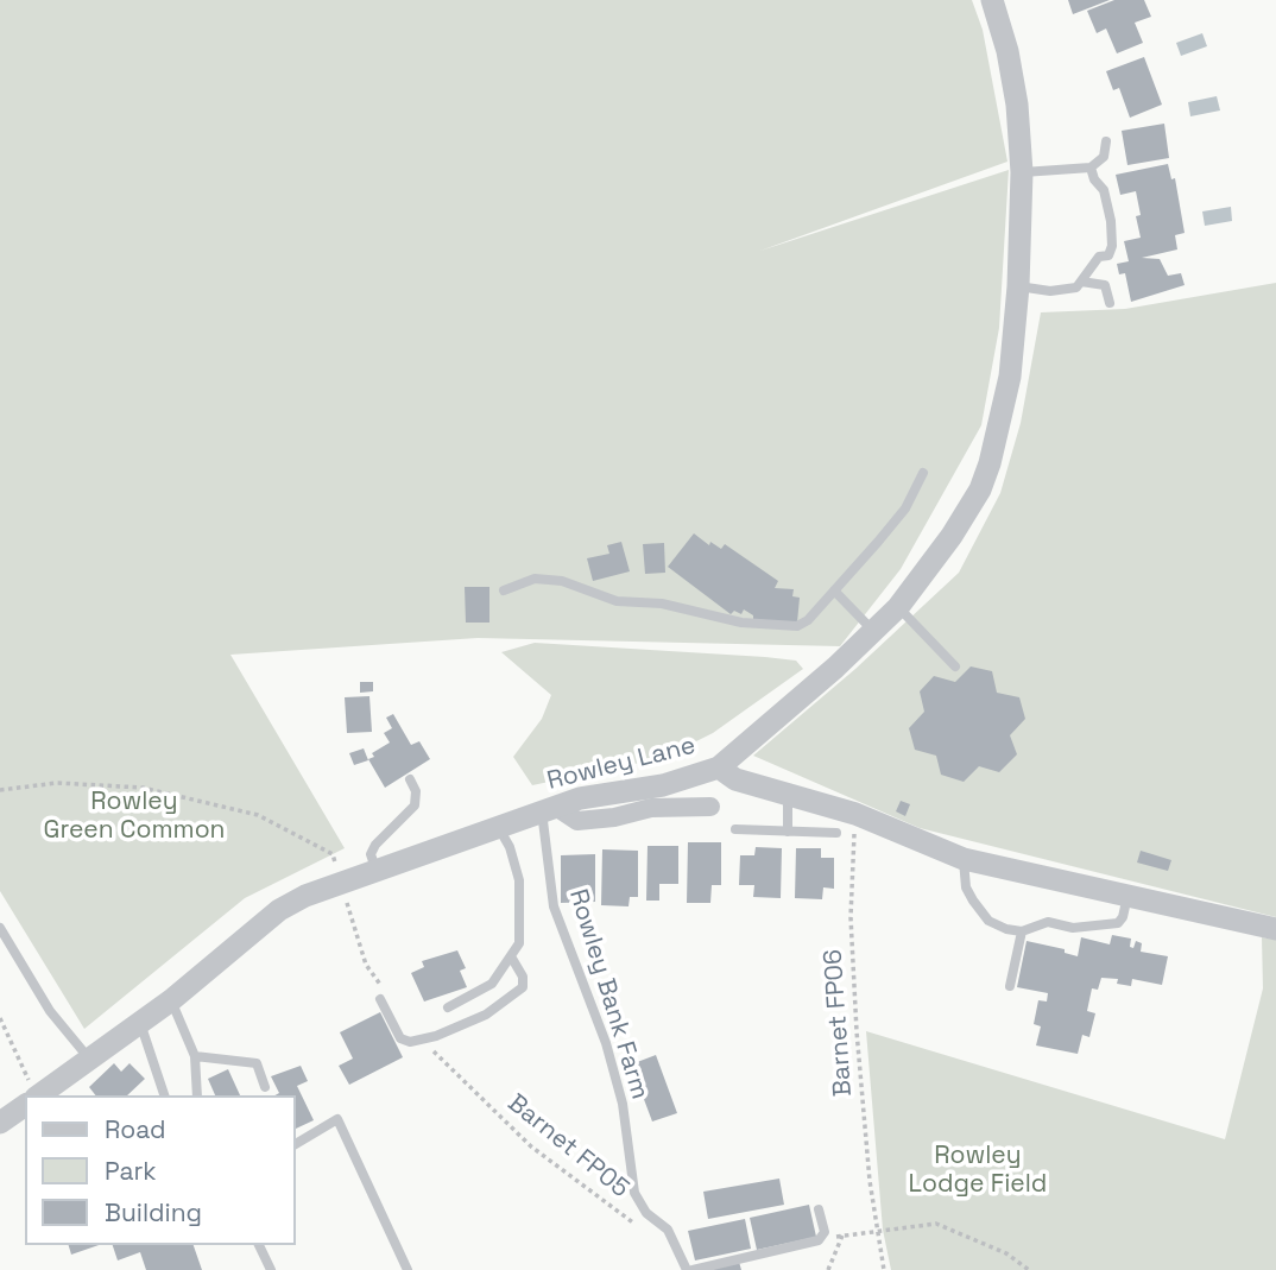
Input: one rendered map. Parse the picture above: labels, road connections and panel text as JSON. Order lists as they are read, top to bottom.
{
  "streets": {
    "street": ["Rowley Lane"],
    "lane": ["Rowley Bank Farm"],
    "path": ["Barnet FP06", "Barnet FP05"]
  },
  "crossings": [
    ["Rowley Lane", "Rowley Bank Farm"],
    ["Rowley Lane", "Barnet FP06"]
  ],
  "parks": ["Rowley Green Common", "Rowley Lodge Field"],
  "legend": ["Road", "Park", "Building"]
}
